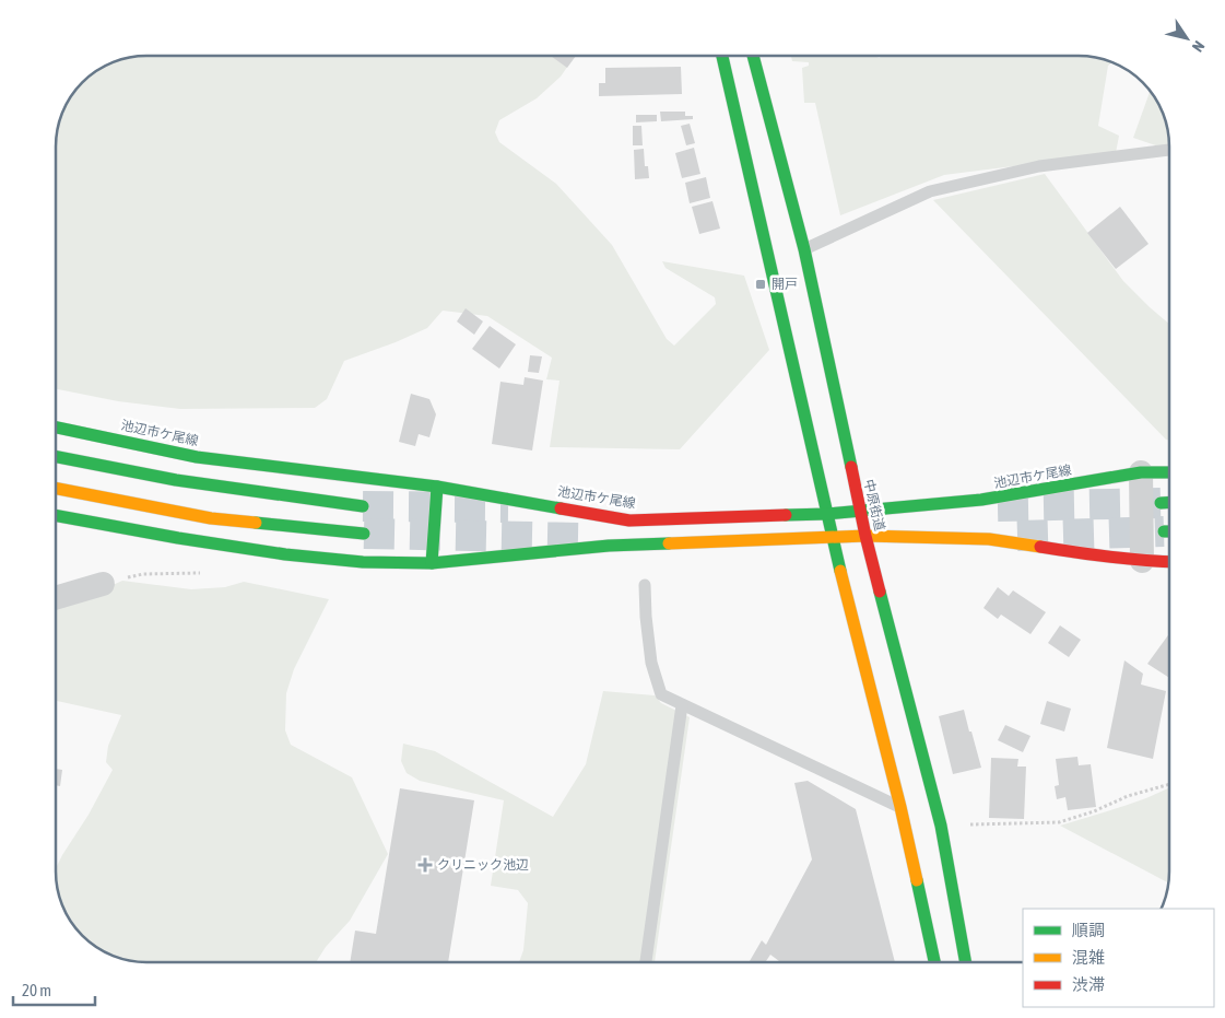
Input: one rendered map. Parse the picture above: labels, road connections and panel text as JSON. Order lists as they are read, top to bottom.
{
  "streets": {
    "street": ["池辺市ケ尾線", "中原街道"]
  },
  "crossings": [
    ["池辺市ケ尾線", "中原街道"]
  ],
  "places": {
    "transit": ["開戸"],
    "health": ["クリニック池辺"]
  },
  "legend": ["順調", "混雑", "渋滞"],
  "scale_bar": "20 m",
  "north": "bottom right"
}
